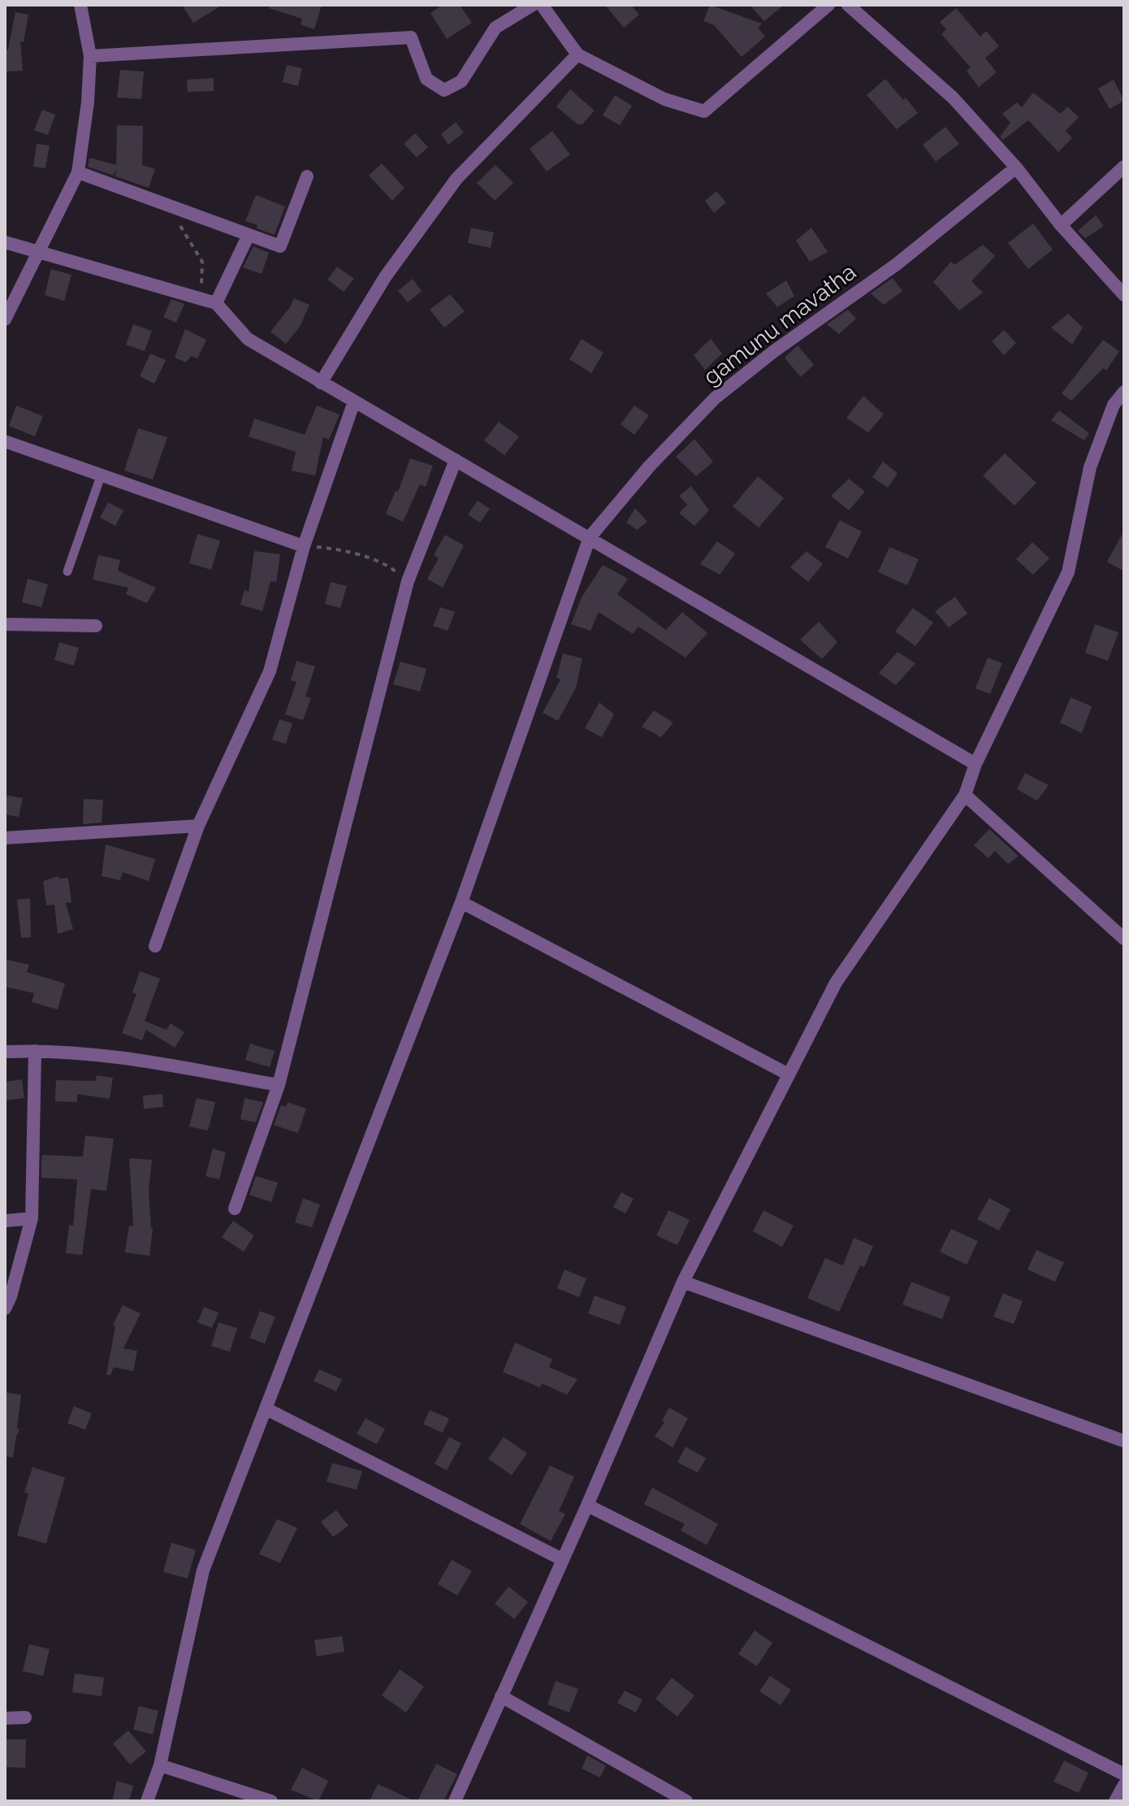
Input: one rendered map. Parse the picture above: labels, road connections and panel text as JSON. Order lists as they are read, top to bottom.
{
  "streets": {
    "street": ["gamunu mavatha"]
  }
}
